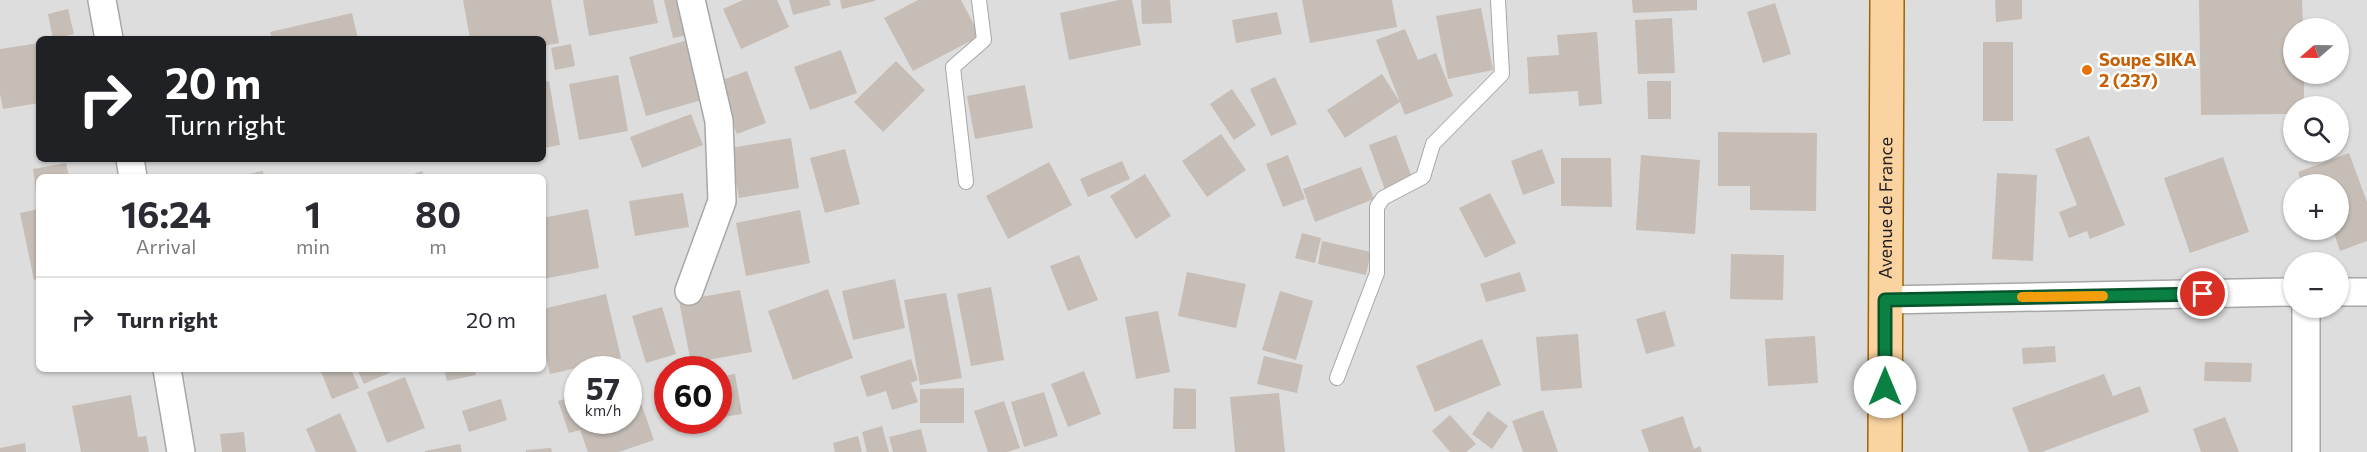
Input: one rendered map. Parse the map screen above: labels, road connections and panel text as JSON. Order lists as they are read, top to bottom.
{
  "streets": {
    "main road": ["Avenue de France"]
  },
  "places": ["Soupe SIKA 2 (237)"],
  "north": "left",
  "page": {
    "map_buttons": ["+", "−"],
    "turn": ["20 m", "Turn right"],
    "eta": [
      "16:24",
      "Arrival",
      "1",
      "min",
      "80",
      "m"
    ],
    "list": [
      {
        "name": "Turn right",
        "value": "20 m"
      }
    ],
    "speed": "57 km/h",
    "limit": "60"
  }
}
